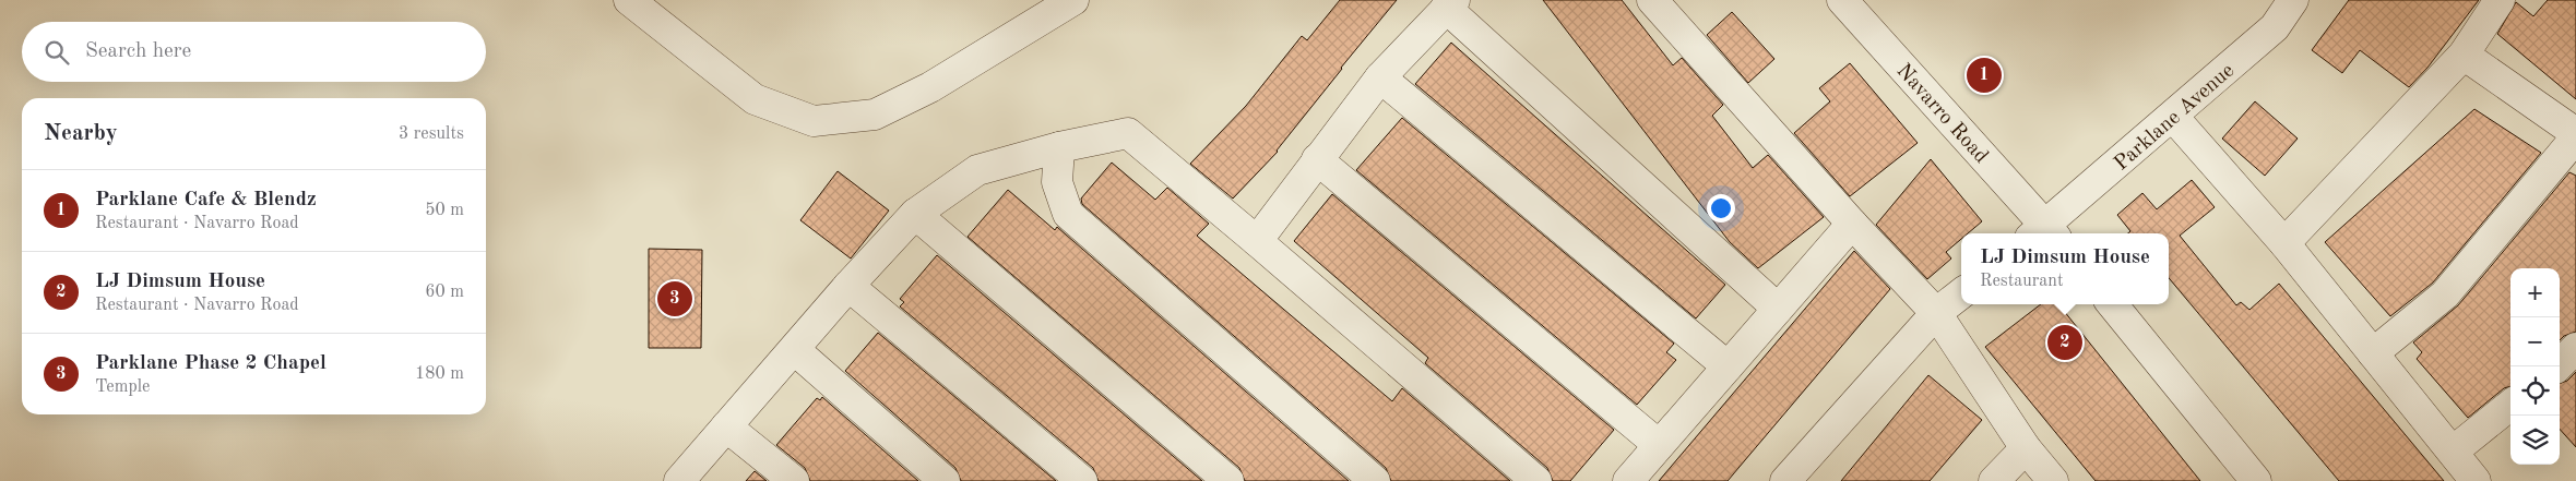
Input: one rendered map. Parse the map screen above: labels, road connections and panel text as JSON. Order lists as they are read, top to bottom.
{
  "streets": {
    "street": ["Navarro Road", "Parklane Avenue"]
  },
  "crossings": [
    ["Navarro Road", "Parklane Avenue"]
  ],
  "page": {
    "search": "Search here",
    "pins": ["1", "3", "2"],
    "heading": ["Nearby", "3 results"],
    "list": [
      {
        "mark": "1",
        "name": "Parklane Cafe & Blendz",
        "note": "Restaurant · Navarro Road",
        "value": "50 m"
      },
      {
        "mark": "2",
        "name": "LJ Dimsum House",
        "note": "Restaurant · Navarro Road",
        "value": "60 m"
      },
      {
        "mark": "3",
        "name": "Parklane Phase 2 Chapel",
        "note": "Temple",
        "value": "180 m"
      }
    ],
    "popup": ["LJ Dimsum House", "Restaurant"],
    "map_buttons": ["+", "−"]
  }
}
